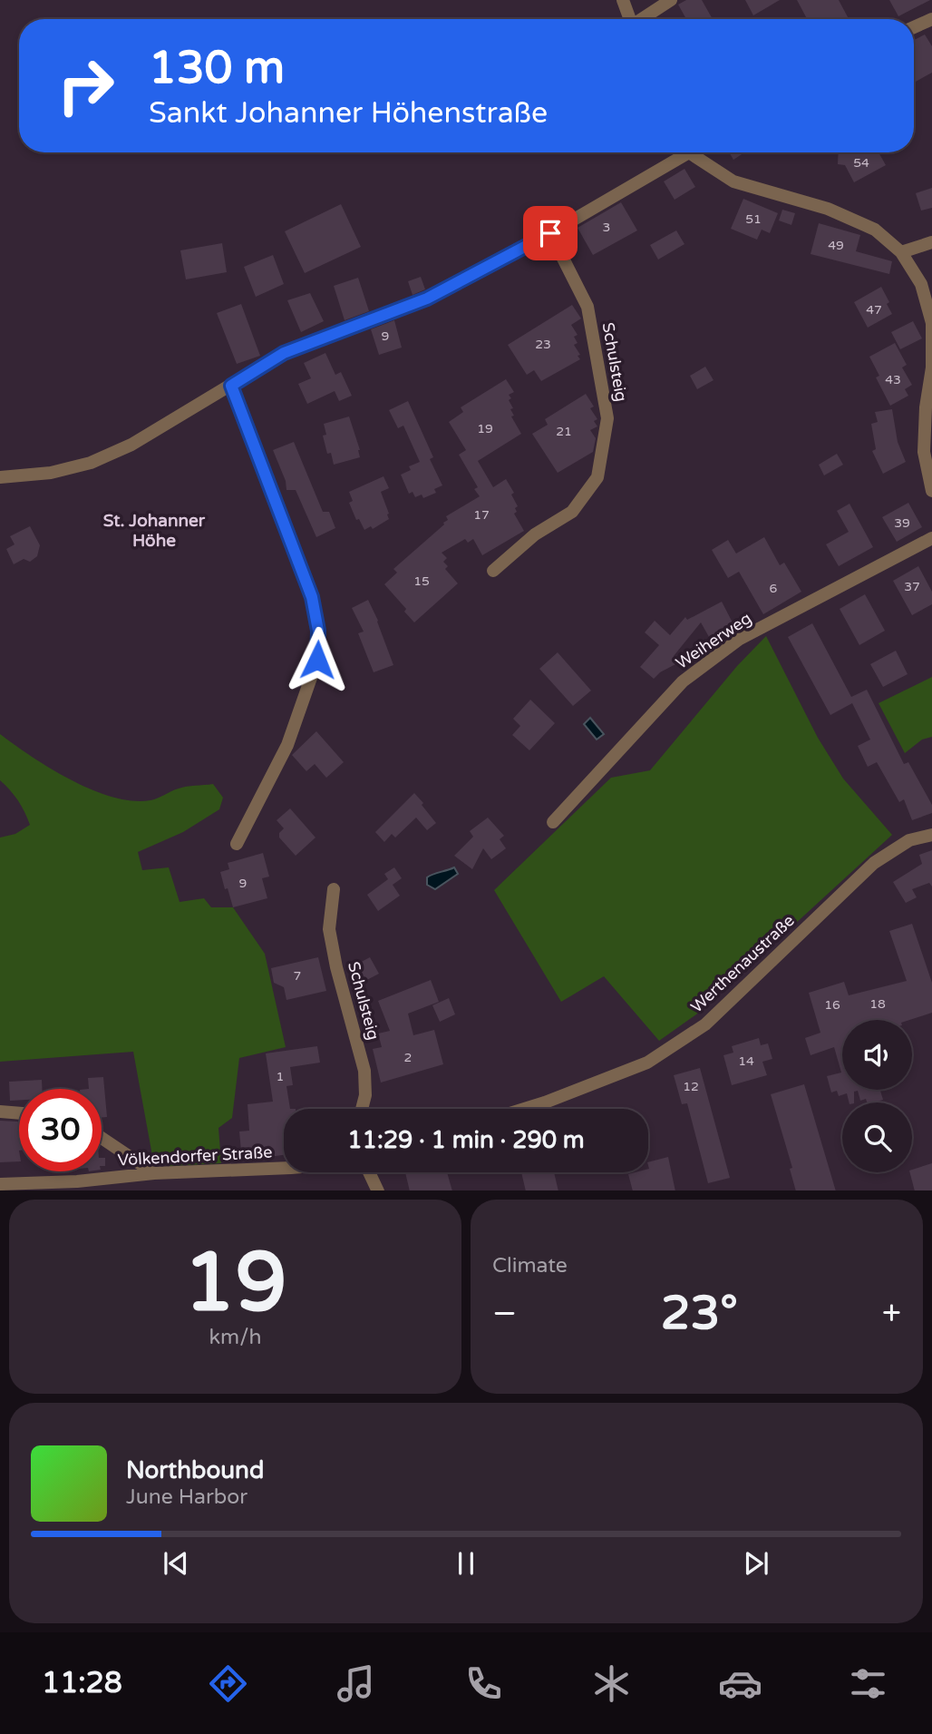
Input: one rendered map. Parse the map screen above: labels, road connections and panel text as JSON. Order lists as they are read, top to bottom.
{
  "streets": {
    "street": [
      "Schulsteig",
      "Weiherweg",
      "Werthenaustraße",
      "Völkendorfer Straße"
    ]
  },
  "districts": ["St. Johanner Höhe"],
  "house_numbers": [
    "54",
    "51",
    "3",
    "49",
    "47",
    "9",
    "23",
    "43",
    "19",
    "21",
    "17",
    "39",
    "15",
    "37",
    "6",
    "9",
    "7",
    "18",
    "16",
    "2",
    "14",
    "1",
    "12"
  ],
  "page": {
    "turn": ["130 m", "Sankt Johanner Höhenstraße"],
    "limit": "30",
    "trip": "11:29 · 1 min · 290 m",
    "tile": [
      ["19", "km/h"],
      "Climate"
    ],
    "heat": ["−", "23°", "+"],
    "song": ["Northbound", "June Harbor"],
    "tabs": "11:28"
  }
}
